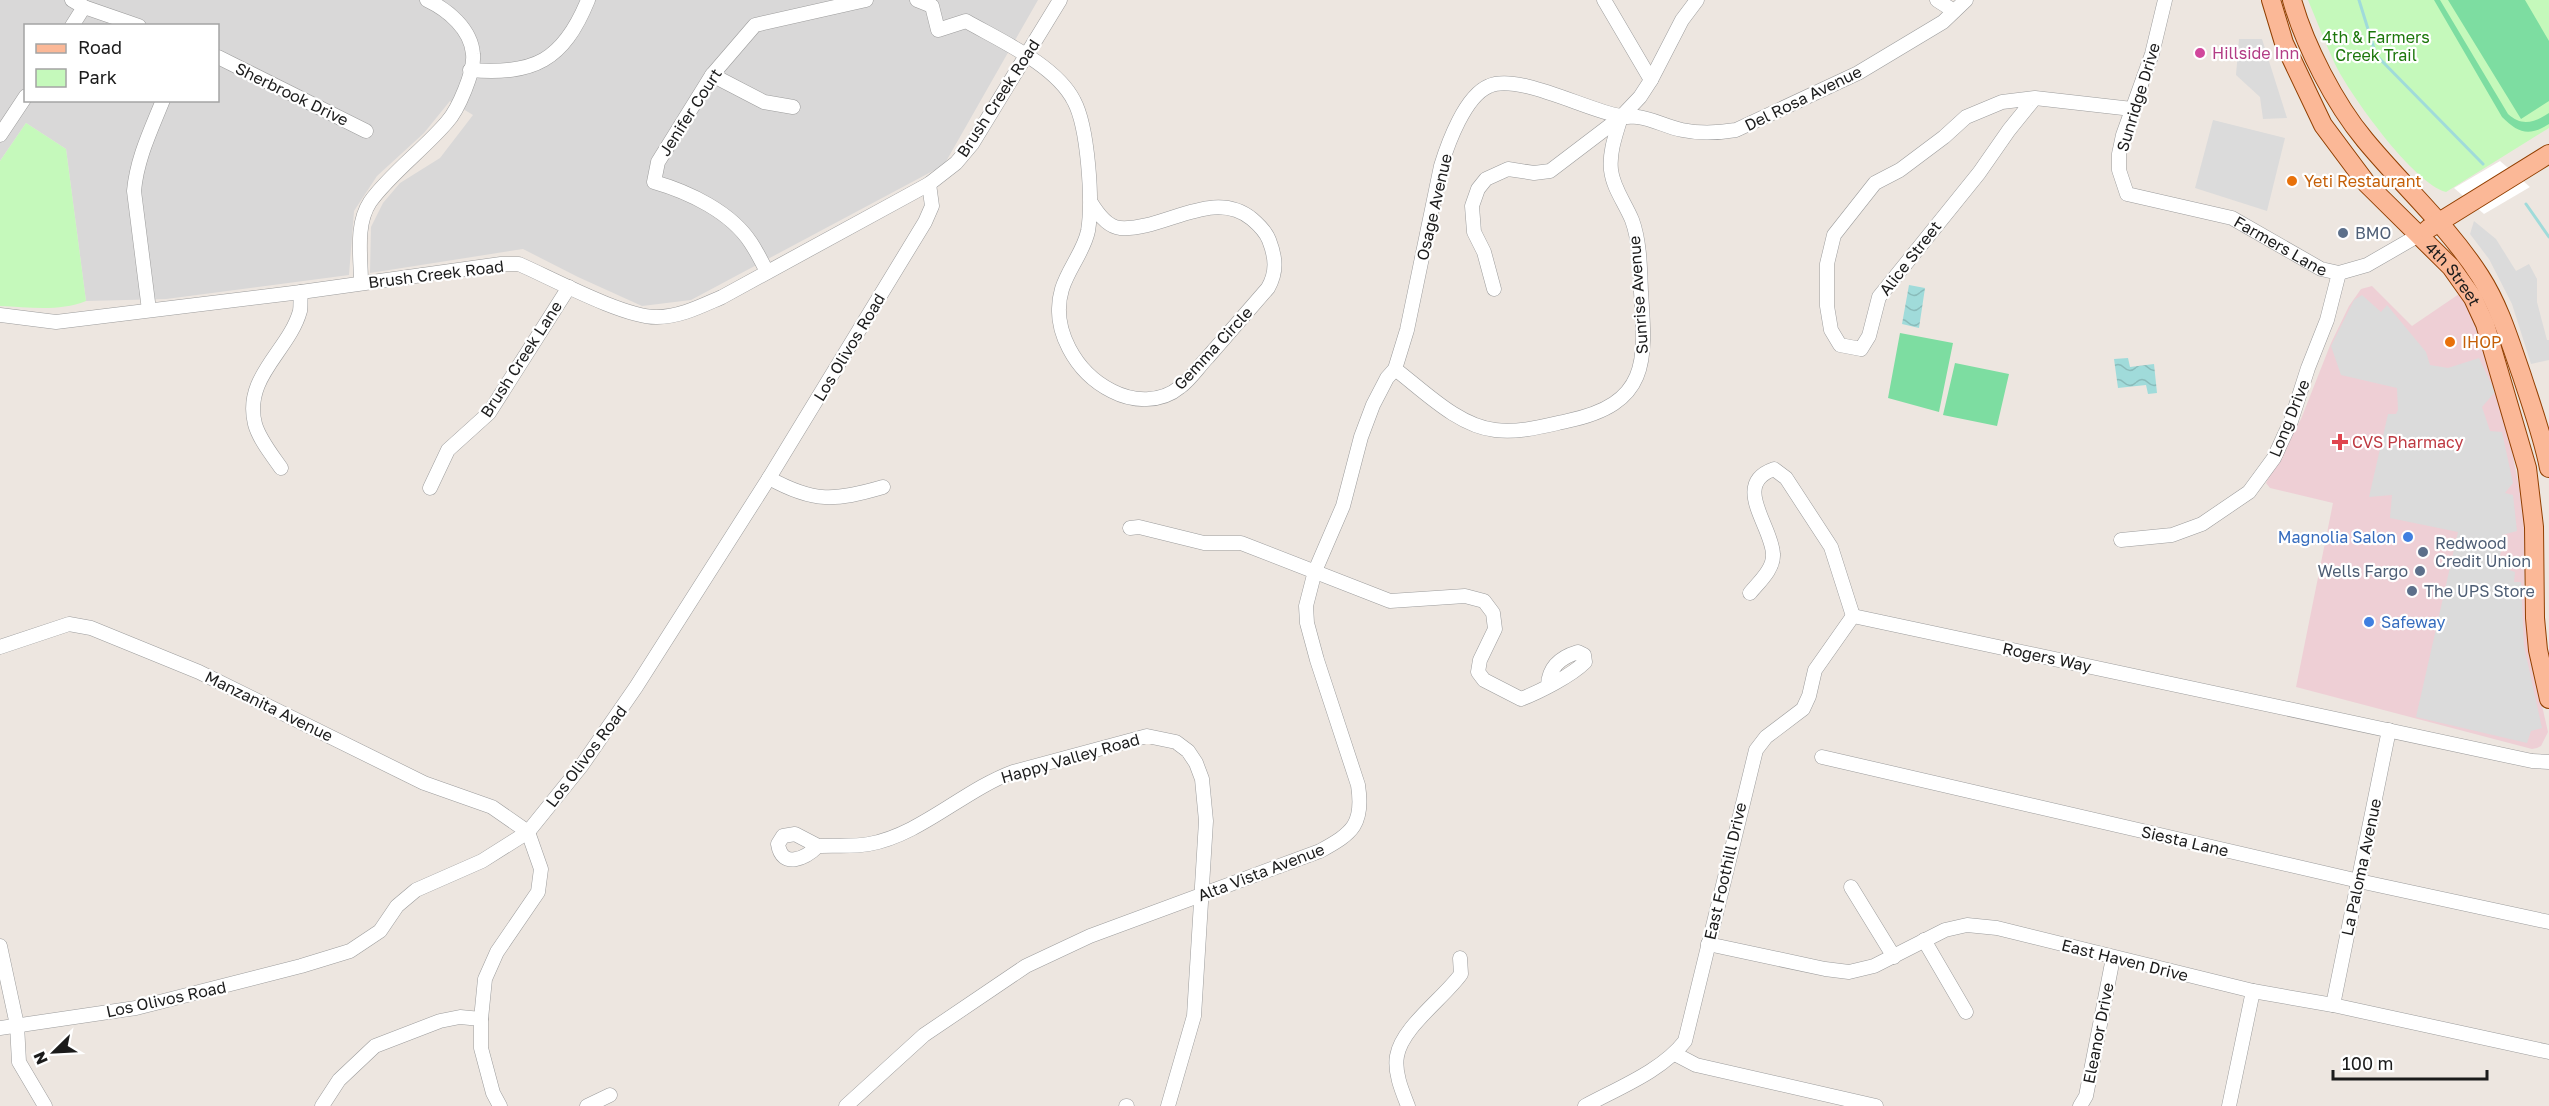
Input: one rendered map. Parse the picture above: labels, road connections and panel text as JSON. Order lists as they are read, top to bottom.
{
  "streets": {
    "main road": ["Farmers Lane", "4th Street"],
    "street": [
      "Sherbrook Drive",
      "Sunridge Drive",
      "Brush Creek Road",
      "Del Rosa Avenue",
      "Jenifer Court",
      "Osage Avenue",
      "Alice Street",
      "Sunrise Avenue",
      "Los Olivos Road",
      "Gemma Circle",
      "Brush Creek Lane",
      "Long Drive",
      "Rogers Way",
      "Manzanita Avenue",
      "Happy Valley Road",
      "Siesta Lane",
      "La Paloma Avenue",
      "East Foothill Drive",
      "Alta Vista Avenue",
      "East Haven Drive",
      "Eleanor Drive"
    ]
  },
  "crossings": [
    ["Sunridge Drive", "Farmers Lane"],
    ["Sunridge Drive", "Alice Street"],
    ["Brush Creek Road", "Jenifer Court"],
    ["Brush Creek Road", "Los Olivos Road"],
    ["Brush Creek Road", "Gemma Circle"],
    ["Brush Creek Road", "Brush Creek Lane"],
    ["Del Rosa Avenue", "Osage Avenue"],
    ["Del Rosa Avenue", "Sunrise Avenue"],
    ["Osage Avenue", "Sunrise Avenue"],
    ["Osage Avenue", "Alta Vista Avenue"],
    ["Farmers Lane", "4th Street"],
    ["Farmers Lane", "Long Drive"],
    ["Sunrise Avenue", "Alta Vista Avenue"],
    ["Los Olivos Road", "Manzanita Avenue"],
    ["Rogers Way", "La Paloma Avenue"],
    ["Rogers Way", "East Foothill Drive"],
    ["Happy Valley Road", "Alta Vista Avenue"],
    ["Siesta Lane", "La Paloma Avenue"],
    ["La Paloma Avenue", "East Haven Drive"],
    ["East Foothill Drive", "East Haven Drive"],
    ["East Haven Drive", "Eleanor Drive"]
  ],
  "parks": ["4th & Farmers Creek Trail"],
  "places": {
    "other": [
      "Hillside Inn",
      "Yeti Restaurant",
      "BMO",
      "IHOP",
      "Magnolia Salon",
      "Redwood Credit Union",
      "Wells Fargo",
      "The UPS Store",
      "Safeway"
    ],
    "health": ["CVS Pharmacy"]
  },
  "legend": ["Road", "Park"],
  "scale_bar": "100 m",
  "north": "bottom left"
}
